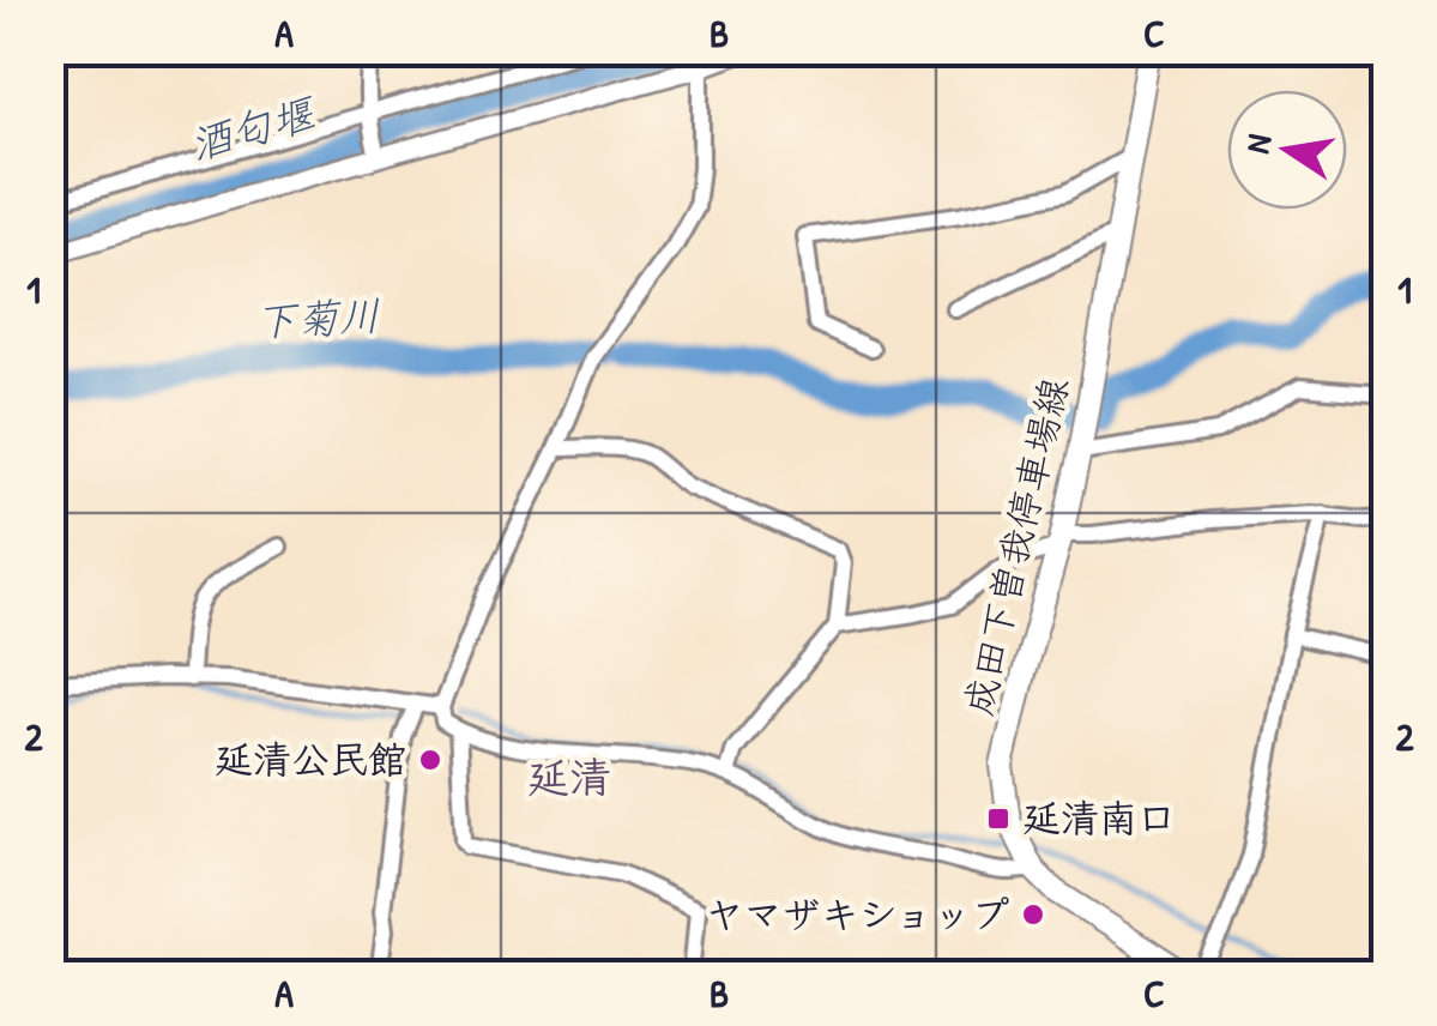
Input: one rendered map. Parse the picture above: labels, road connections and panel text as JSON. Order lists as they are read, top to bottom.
{
  "streets": {
    "main road": ["成田下曽我停車場線"]
  },
  "districts": ["延清"],
  "water": ["酒匂堰", "下菊川"],
  "places": {
    "other": ["延清公民館", "ヤマザキショップ"],
    "transit": ["延清南口"]
  },
  "north": "left",
  "grid": {
    "columns": ["A", "B", "C"],
    "rows": ["1", "2"]
  }
}
